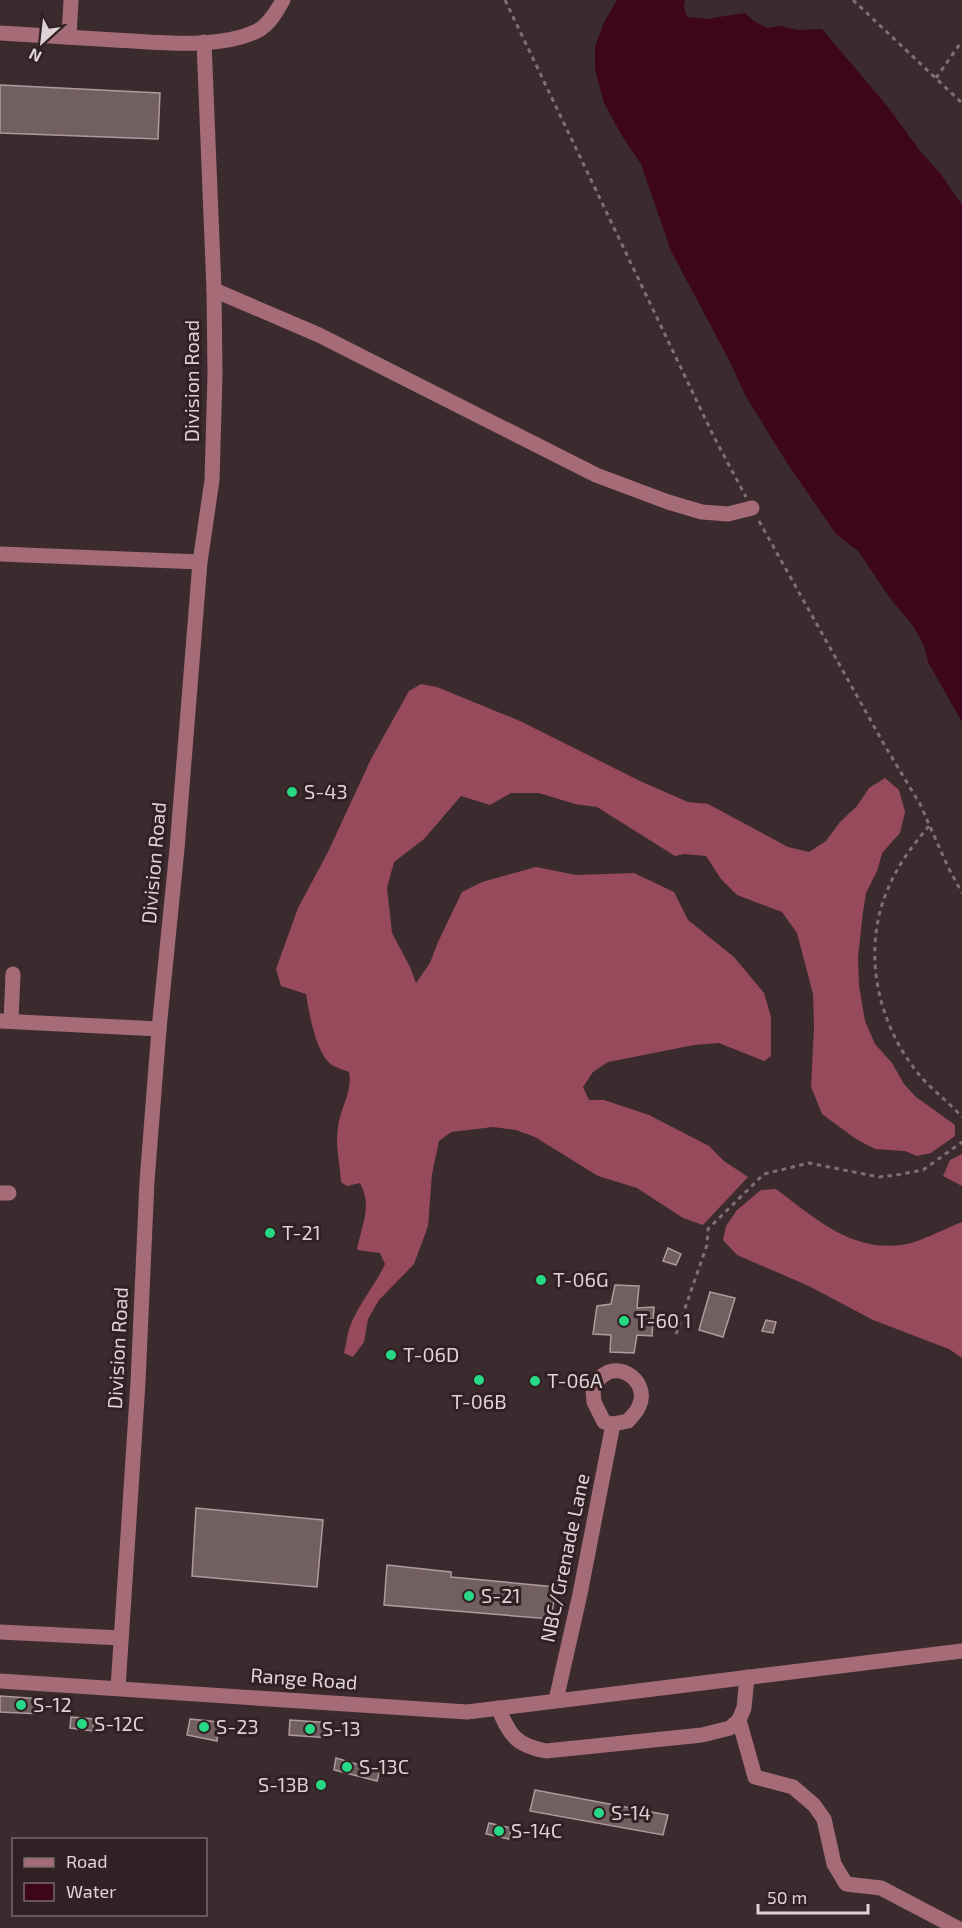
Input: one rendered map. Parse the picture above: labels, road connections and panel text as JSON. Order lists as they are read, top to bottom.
{
  "streets": {
    "street": ["Division Road", "NBC/Grenade Lane", "Range Road"]
  },
  "crossings": [
    ["Division Road", "Range Road"],
    ["NBC/Grenade Lane", "Range Road"]
  ],
  "places": [
    "S-43",
    "T-21",
    "T-06G",
    "T-60 1",
    "T-06D",
    "T-06B",
    "T-06A",
    "S-21",
    "S-12",
    "S-12C",
    "S-23",
    "S-13",
    "S-13C",
    "S-13B",
    "S-14",
    "S-14C"
  ],
  "legend": ["Road", "Water"],
  "scale_bar": "50 m",
  "north": "bottom left"
}
